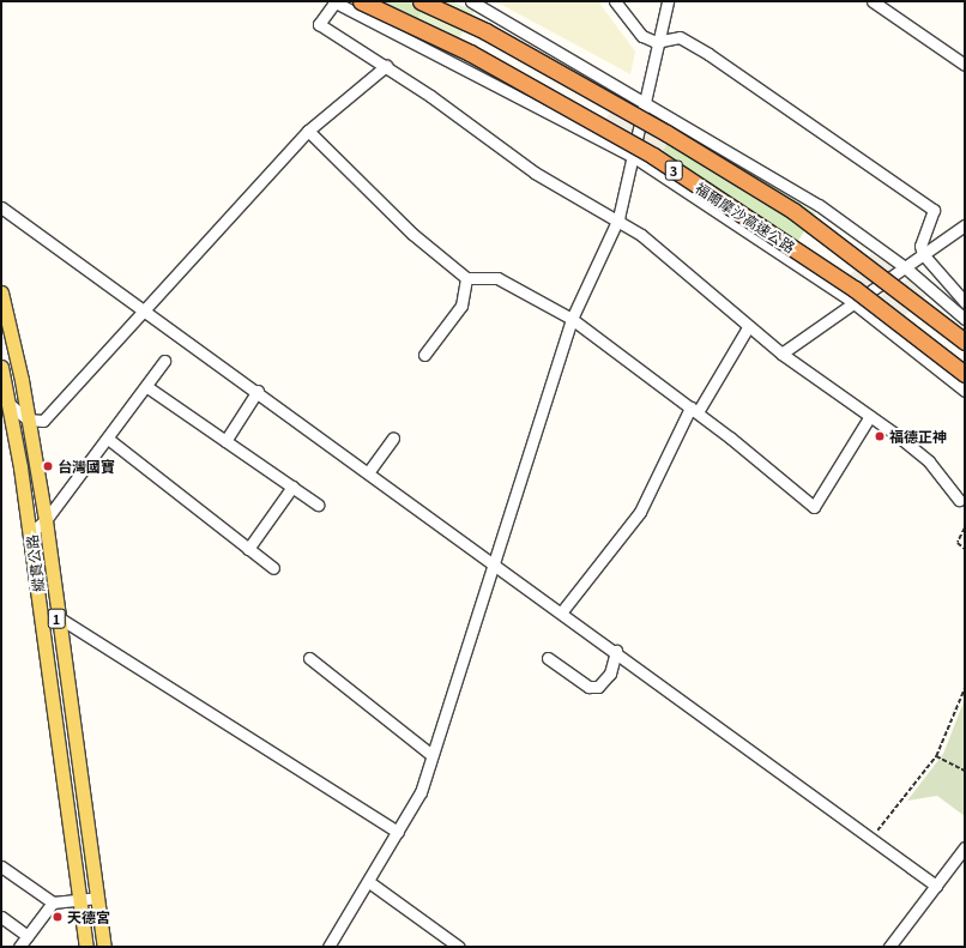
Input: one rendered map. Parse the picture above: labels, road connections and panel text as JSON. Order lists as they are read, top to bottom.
{
  "streets": {
    "highway": ["3", "福爾摩沙高速公路"],
    "main road": ["縱貫公路", "1"]
  },
  "places": ["福德正神", "台灣國寶", "天德宮"]
}
